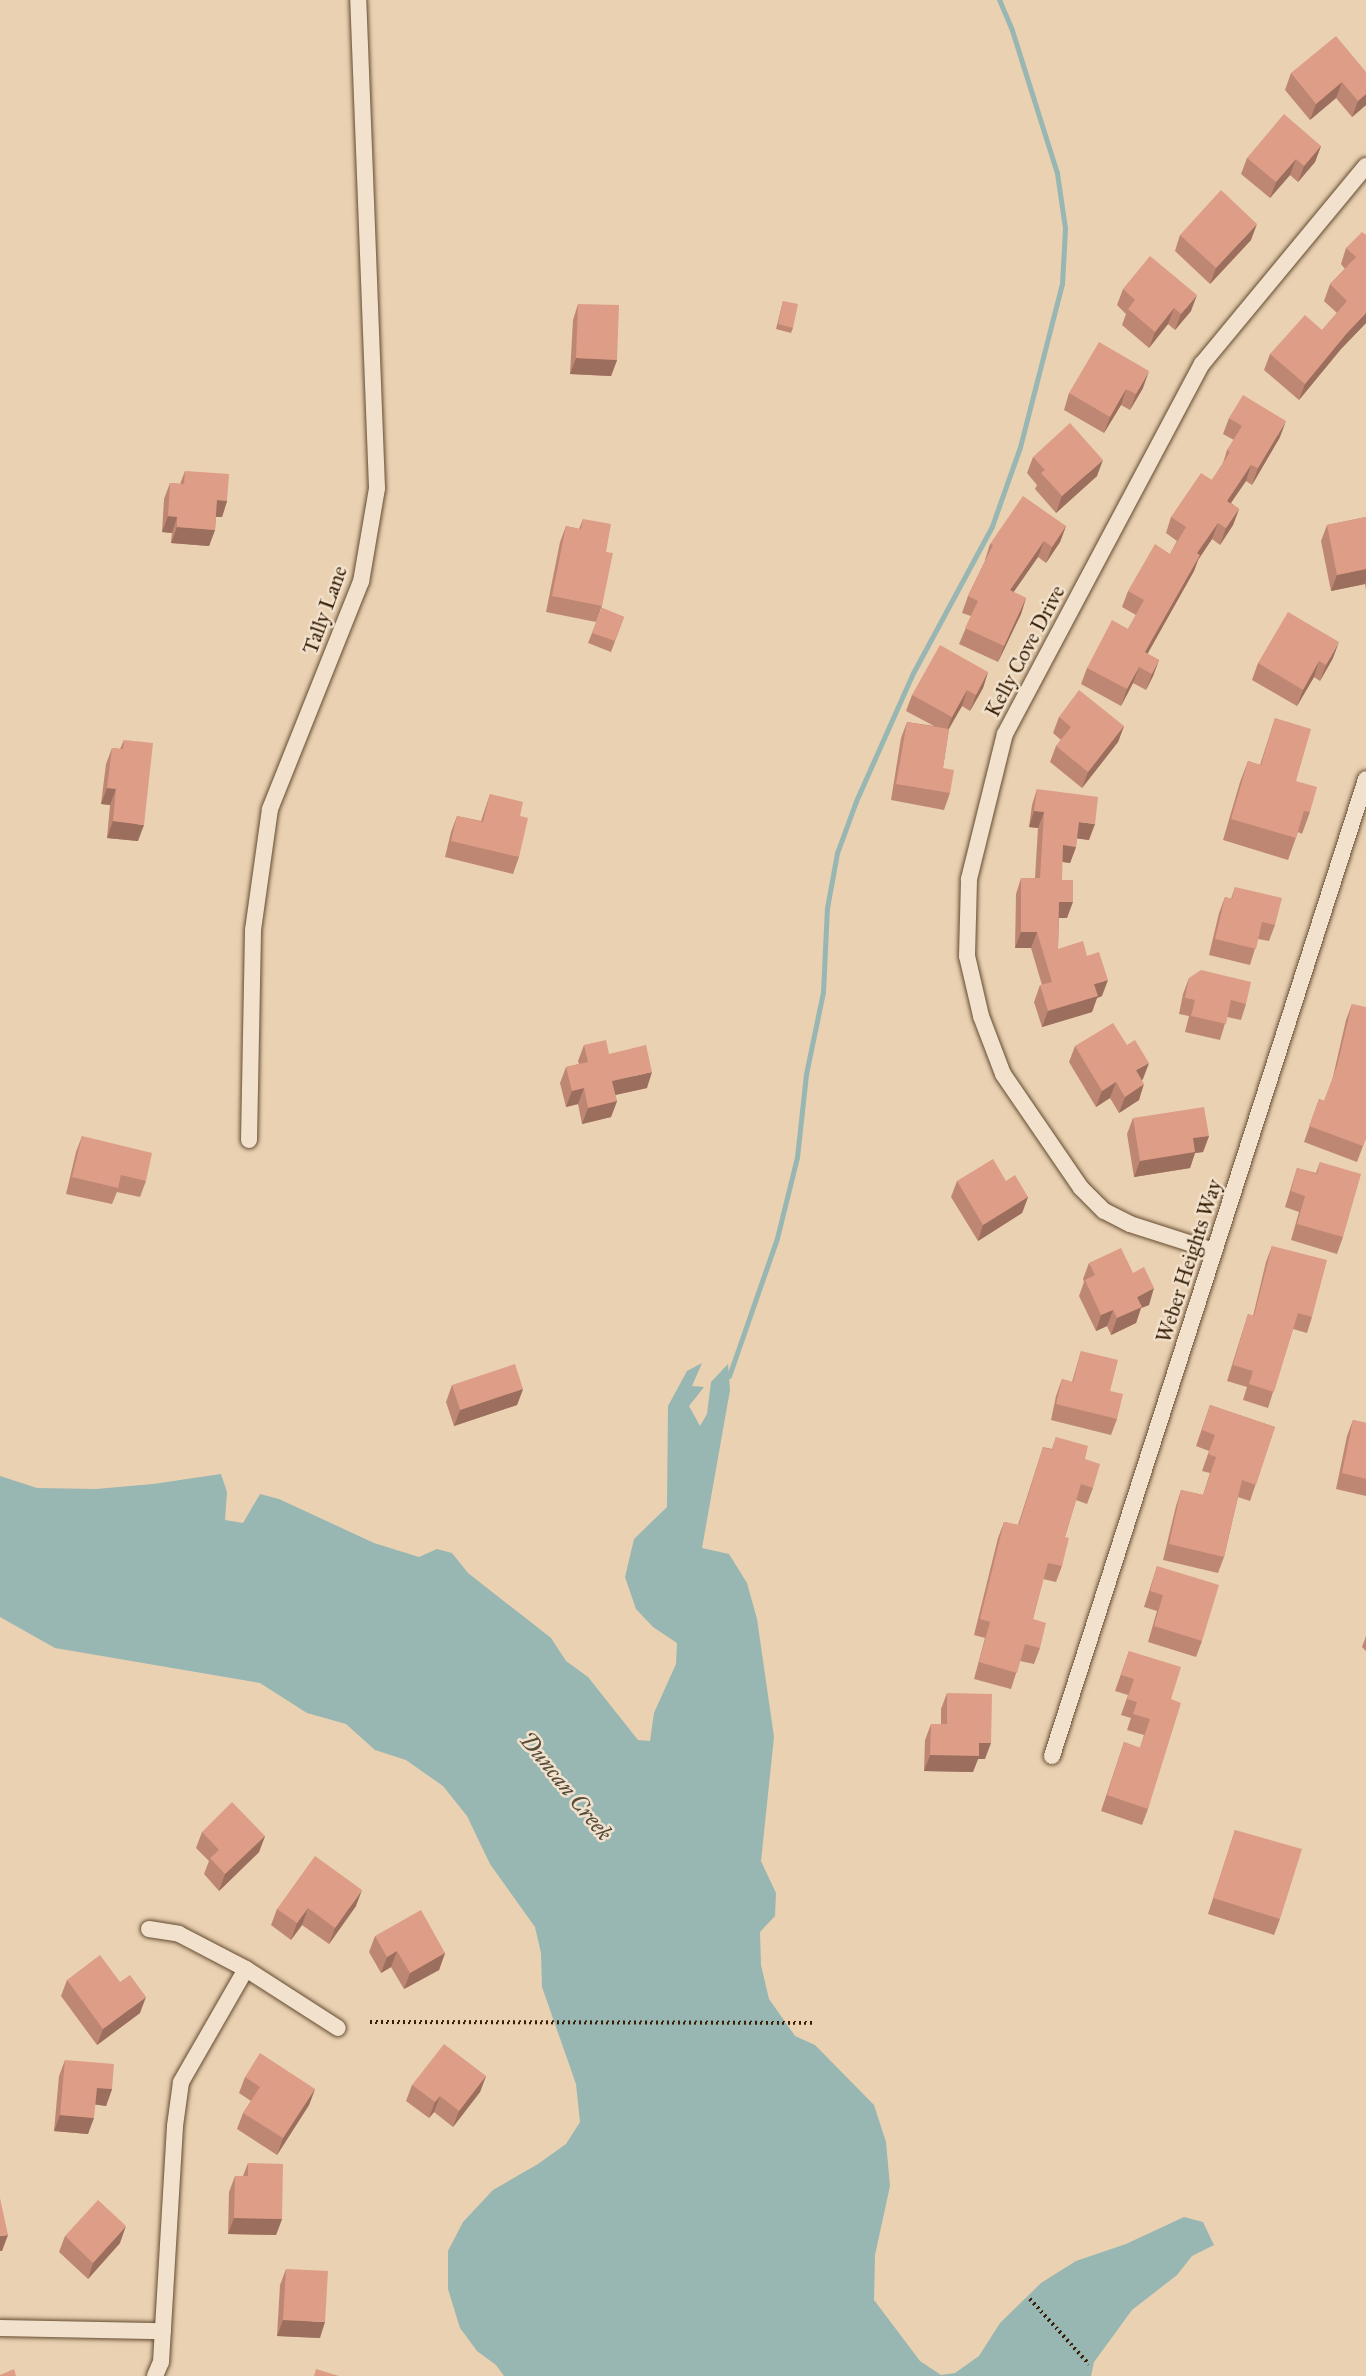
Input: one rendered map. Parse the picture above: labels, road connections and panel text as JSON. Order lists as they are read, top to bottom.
{
  "streets": {
    "street": ["Tally Lane", "Kelly Cove Drive", "Weber Heights Way"]
  },
  "crossings": [
    ["Kelly Cove Drive", "Weber Heights Way"]
  ],
  "water": ["Duncan Creek"]
}
